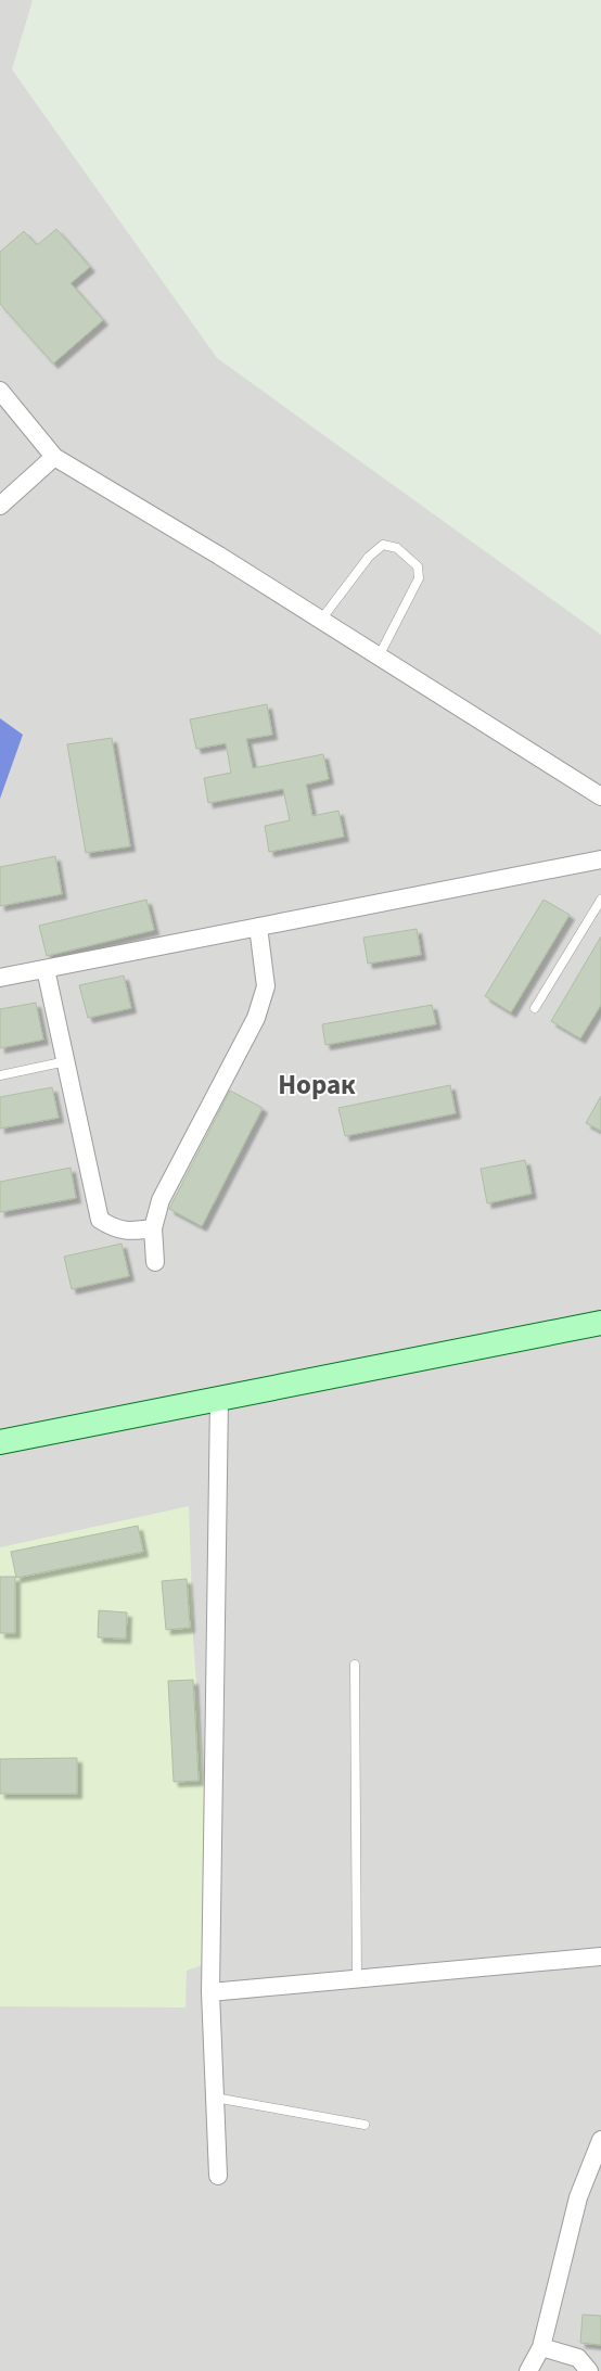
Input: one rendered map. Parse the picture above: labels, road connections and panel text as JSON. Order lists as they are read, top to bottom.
{
  "districts": ["Норак"]
}
